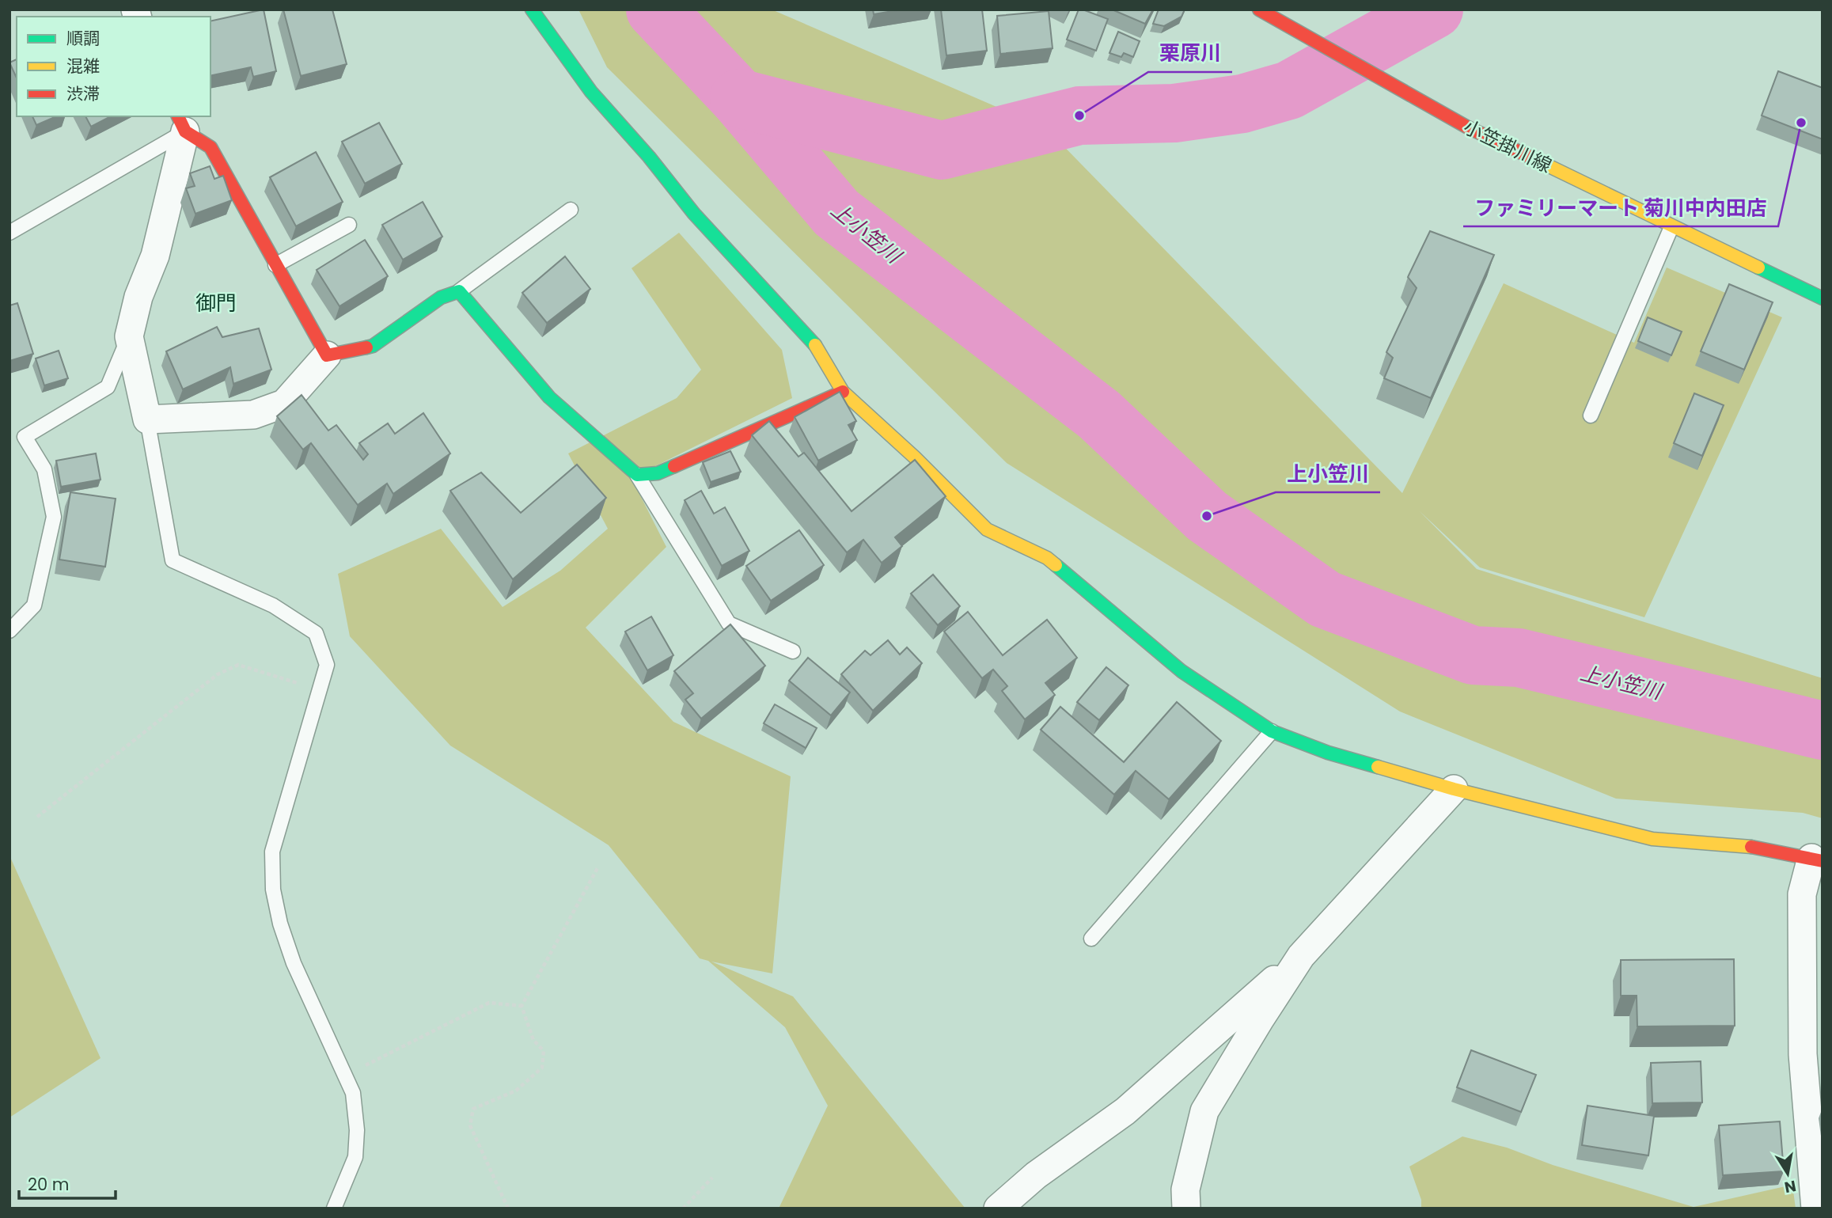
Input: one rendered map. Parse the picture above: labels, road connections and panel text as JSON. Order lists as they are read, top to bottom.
{
  "streets": {
    "street": ["小笠掛川線"]
  },
  "districts": ["御門"],
  "water": ["上小笠川"],
  "places": ["栗原川", "ファミリーマート 菊川中内田店", "上小笠川"],
  "legend": ["順調", "混雑", "渋滞"],
  "scale_bar": "20 m",
  "north": "bottom"
}
